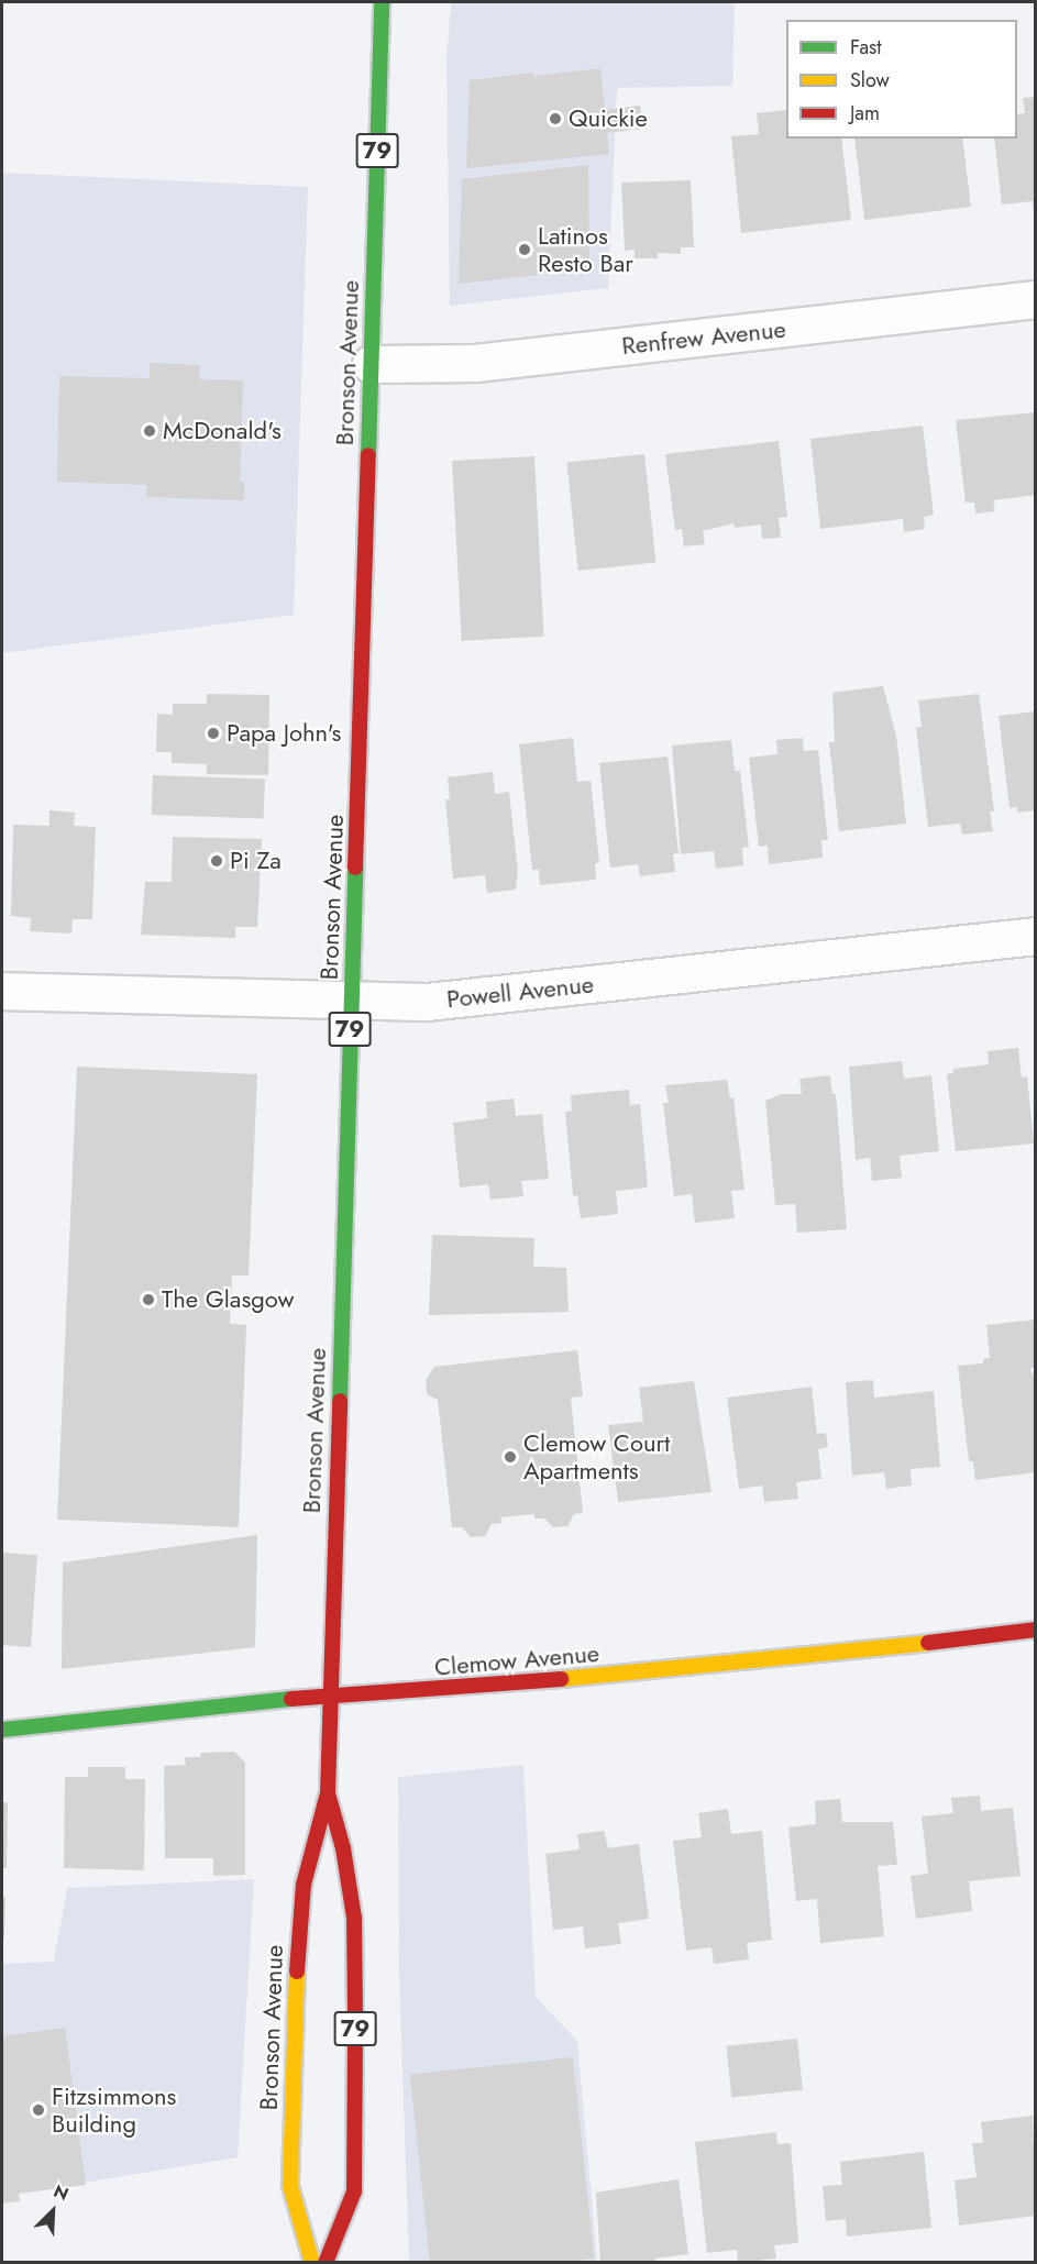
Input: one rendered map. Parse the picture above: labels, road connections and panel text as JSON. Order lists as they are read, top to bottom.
{
  "streets": {
    "main road": ["79", "Bronson Avenue", "Clemow Avenue"],
    "street": ["Renfrew Avenue", "Powell Avenue"]
  },
  "crossings": [
    ["Renfrew Avenue", "Bronson Avenue"],
    ["Bronson Avenue", "Powell Avenue"],
    ["Bronson Avenue", "Clemow Avenue"]
  ],
  "places": [
    "Quickie",
    "Latinos Resto Bar",
    "McDonald's",
    "Papa John's",
    "Pi Za",
    "The Glasgow",
    "Clemow Court Apartments",
    "Fitzsimmons Building"
  ],
  "legend": ["Fast", "Slow", "Jam"],
  "north": "top right"
}
